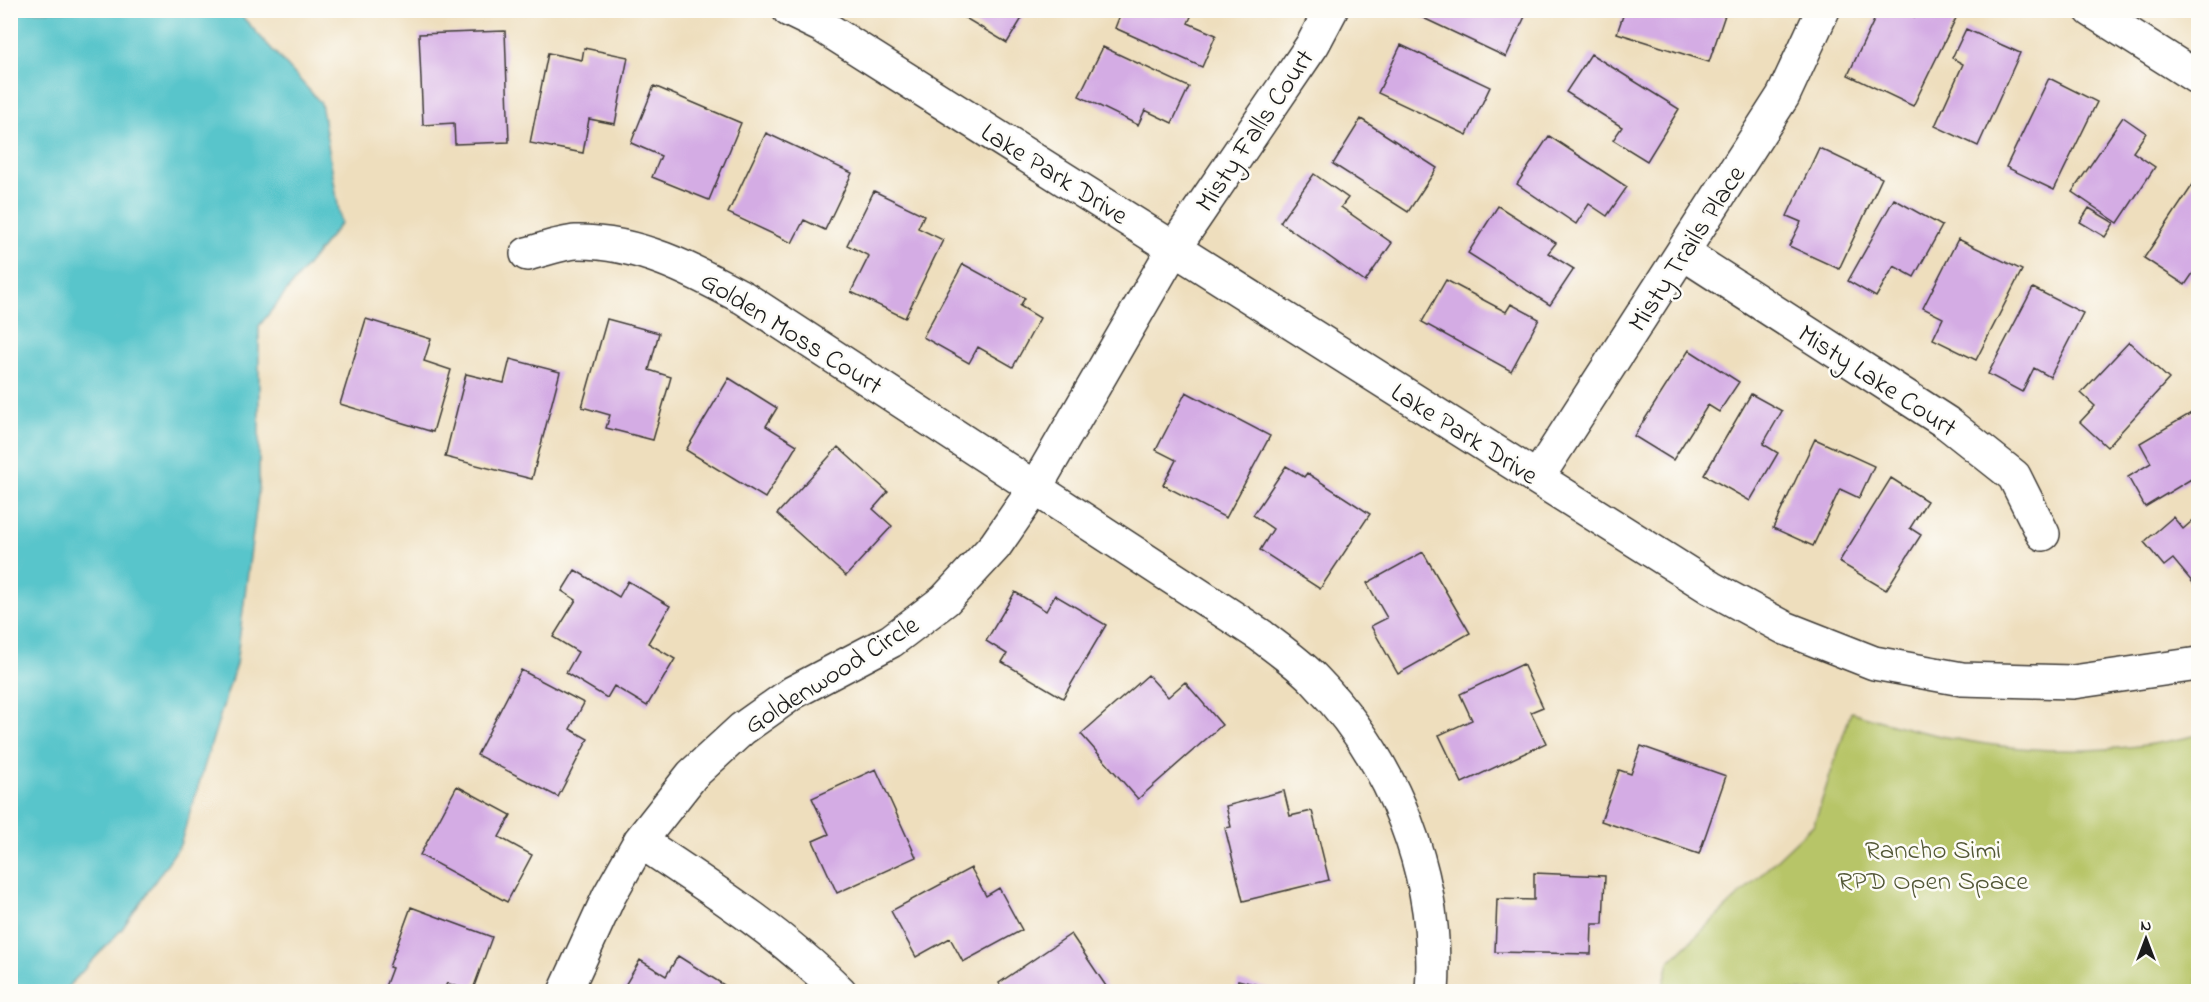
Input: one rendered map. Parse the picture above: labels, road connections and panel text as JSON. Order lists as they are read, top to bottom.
{
  "streets": {
    "street": [
      "Misty Falls Court",
      "Lake Park Drive",
      "Misty Trails Place",
      "Golden Moss Court",
      "Misty Lake Court",
      "Goldenwood Circle"
    ]
  },
  "crossings": [
    ["Misty Falls Court", "Lake Park Drive"],
    ["Misty Falls Court", "Goldenwood Circle"],
    ["Lake Park Drive", "Misty Trails Place"],
    ["Lake Park Drive", "Goldenwood Circle"],
    ["Misty Trails Place", "Misty Lake Court"],
    ["Golden Moss Court", "Goldenwood Circle"]
  ],
  "parks": ["Rancho Simi RPD Open Space"],
  "north": "top"
}
